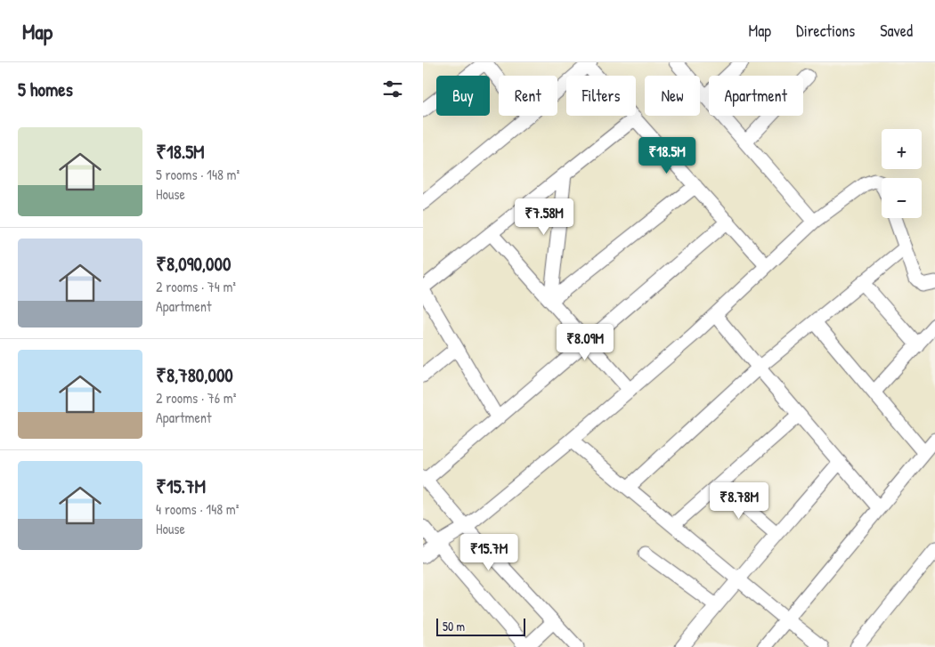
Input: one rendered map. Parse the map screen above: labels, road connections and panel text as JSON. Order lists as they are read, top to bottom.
{
  "scale_bar": "50 m",
  "page": {
    "header": "Map",
    "nav": ["Map", "Directions", "Saved"],
    "heading": "5 homes",
    "chip": [
      "Buy",
      "Rent",
      "Filters",
      "New",
      "Apartment"
    ],
    "list": [
      {
        "name": "₹18.5M",
        "note": "5 rooms · 148 m² · House"
      },
      {
        "name": "₹8,090,000",
        "note": "2 rooms · 74 m² · Apartment"
      },
      {
        "name": "₹8,780,000",
        "note": "2 rooms · 76 m² · Apartment"
      },
      {
        "name": "₹15.7M",
        "note": "4 rooms · 148 m² · House"
      }
    ],
    "map_buttons": ["+", "−"],
    "price": [
      "₹18.5M",
      "₹7.58M",
      "₹8.09M",
      "₹8.78M",
      "₹15.7M"
    ],
    "scale": "50 m"
  }
}
